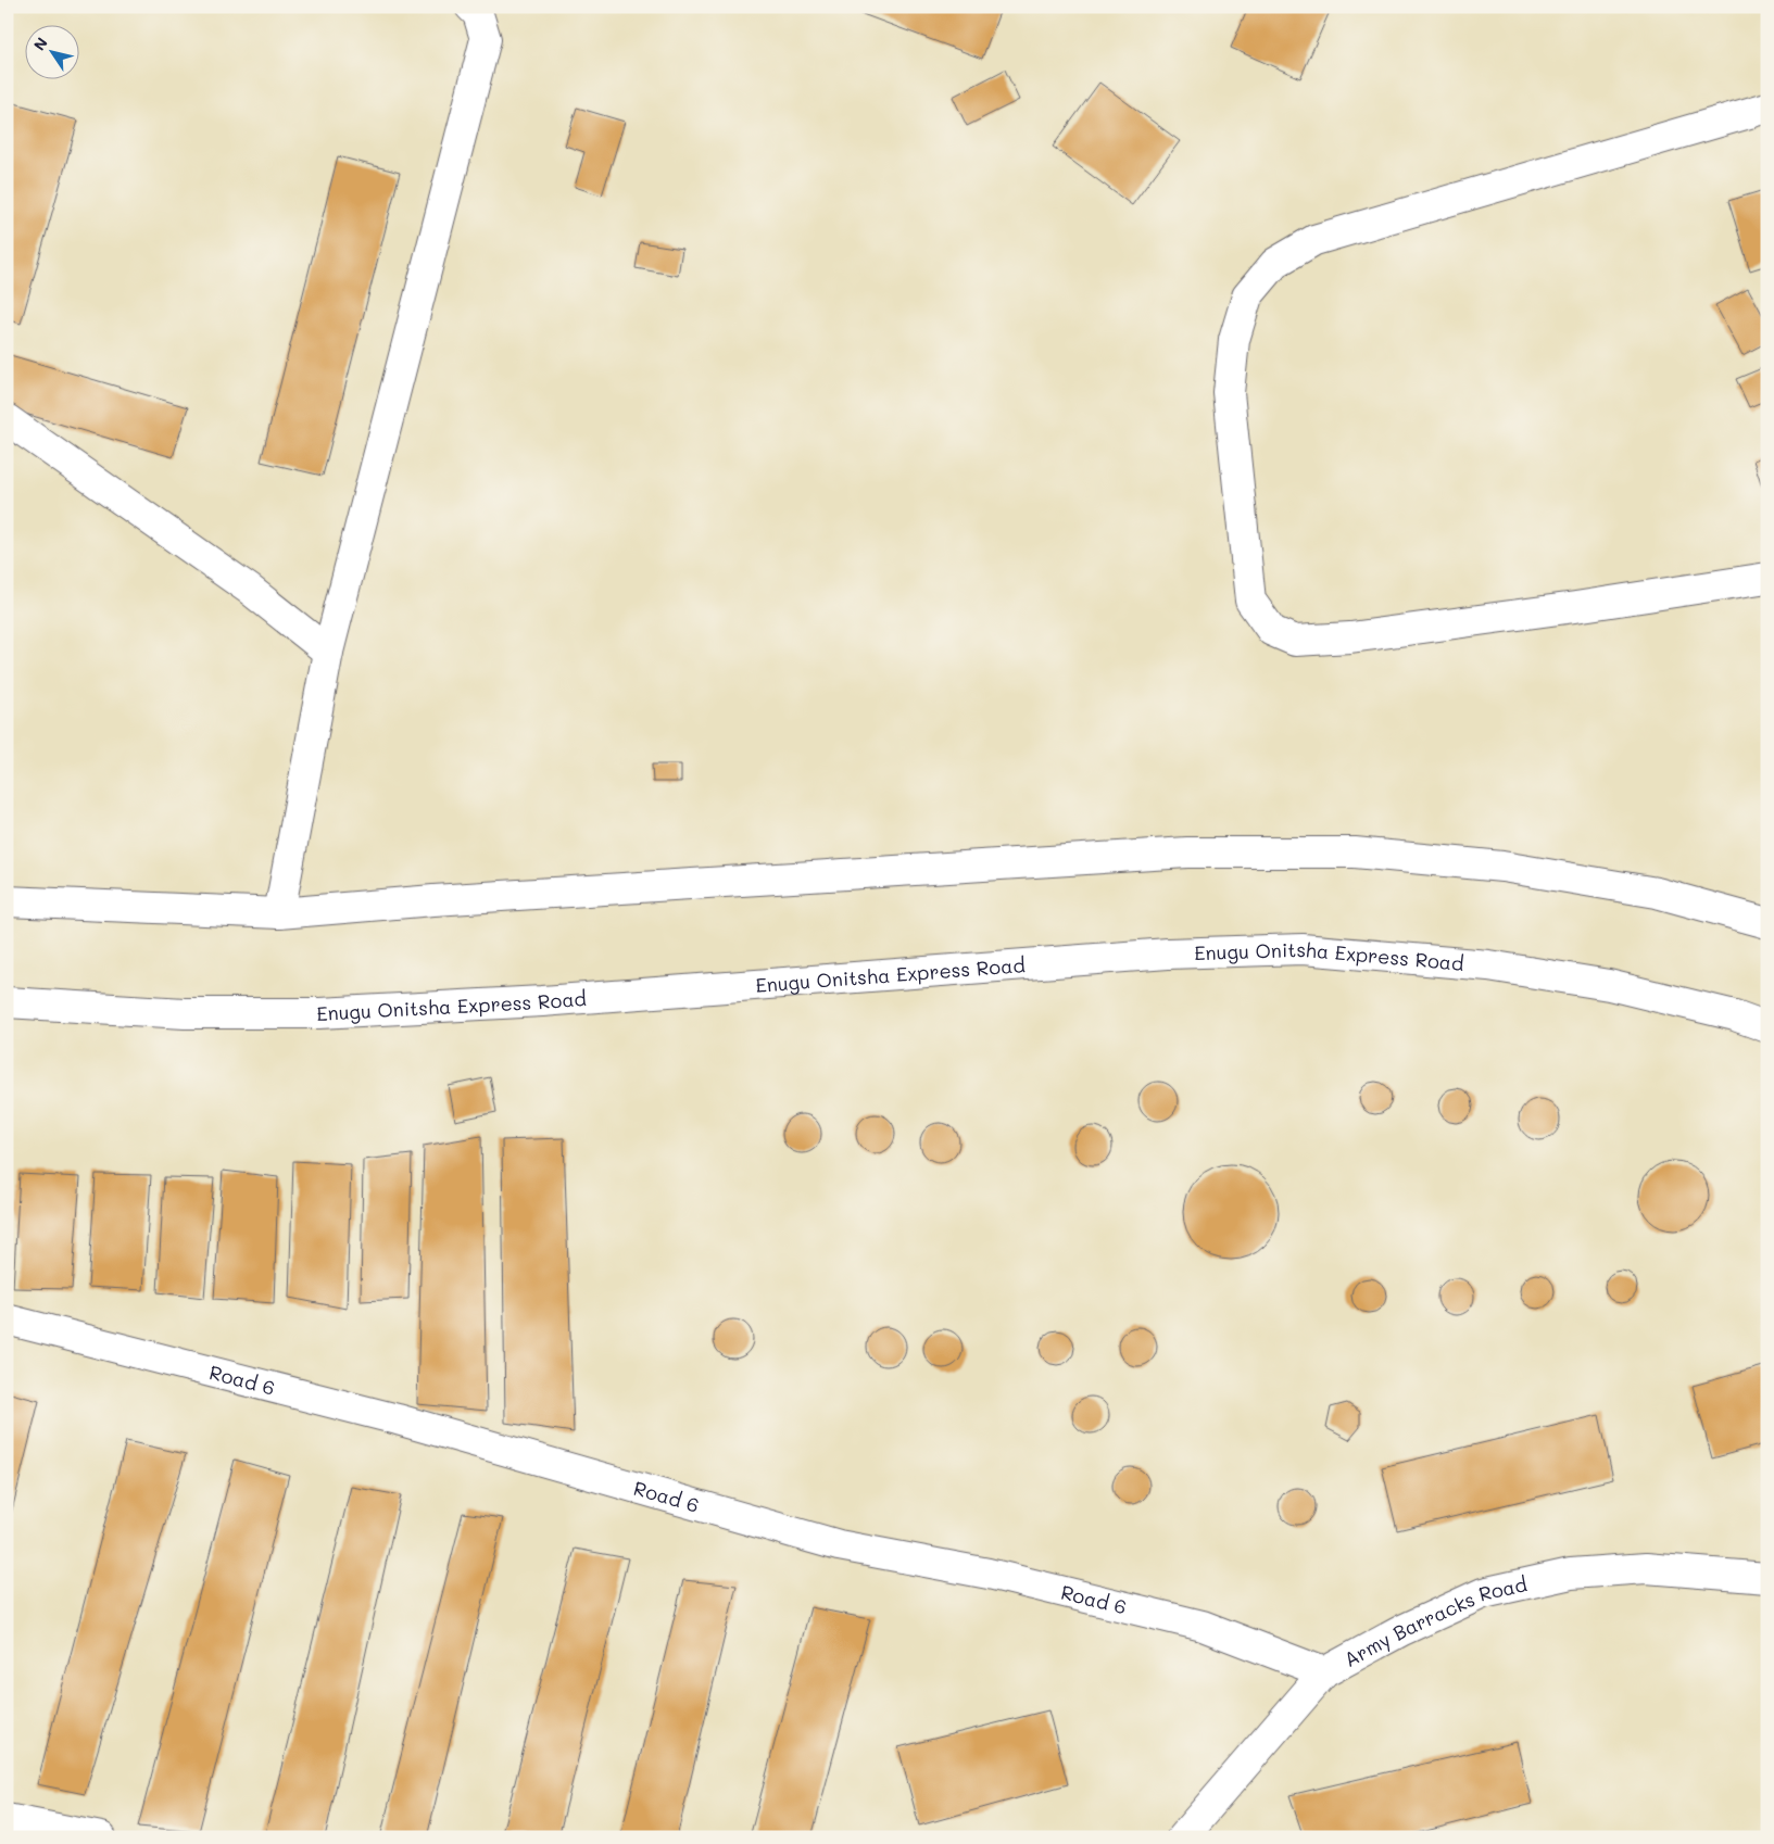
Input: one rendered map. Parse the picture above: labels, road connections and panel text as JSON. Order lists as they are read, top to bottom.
{
  "streets": {
    "main road": ["Enugu Onitsha Express Road", "Road 6", "Army Barracks Road"]
  },
  "crossings": [
    ["Road 6", "Army Barracks Road"]
  ],
  "north": "top left"
}
